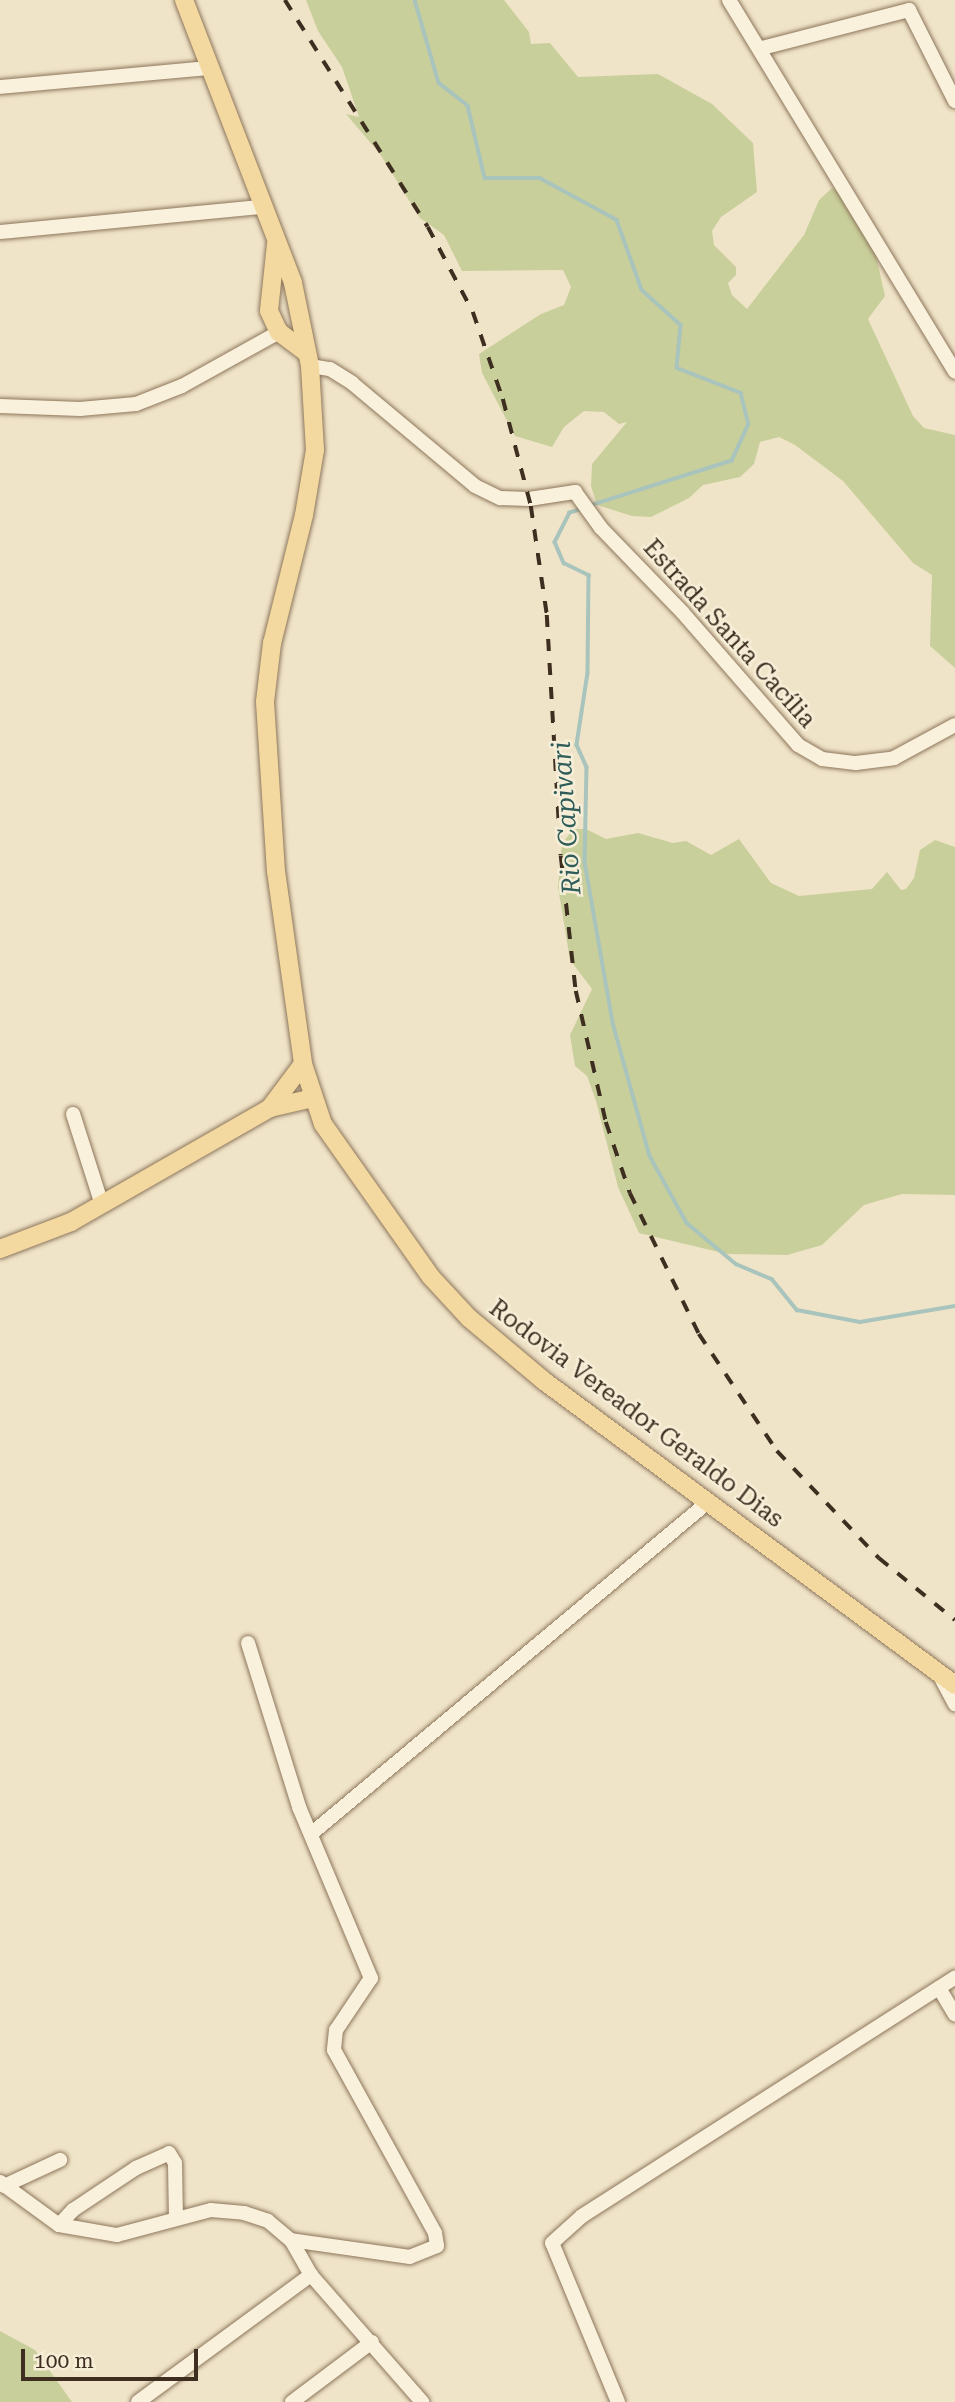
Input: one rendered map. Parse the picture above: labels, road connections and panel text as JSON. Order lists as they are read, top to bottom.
{
  "streets": {
    "main road": ["Rodovia Vereador Geraldo Dias"],
    "street": ["Estrada Santa Cacília"]
  },
  "crossings": [
    ["Estrada Santa Cacília", "Rodovia Vereador Geraldo Dias"]
  ],
  "water": ["Rio Capivari"],
  "scale_bar": "100 m"
}
